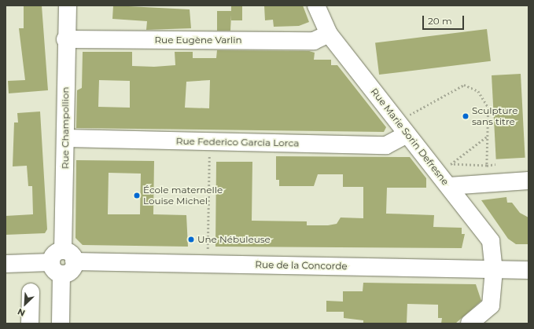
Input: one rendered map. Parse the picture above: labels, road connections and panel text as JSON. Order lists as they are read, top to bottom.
{
  "streets": {
    "street": [
      "Rue Eugène Varlin",
      "Rue Champollion",
      "Rue Marie Sorin Defresne",
      "Rue Federico Garcia Lorca",
      "Rue de la Concorde"
    ]
  },
  "crossings": [
    ["Rue Eugène Varlin", "Rue Champollion"],
    ["Rue Eugène Varlin", "Rue Marie Sorin Defresne"],
    ["Rue Champollion", "Rue Federico Garcia Lorca"],
    ["Rue Champollion", "Rue de la Concorde"],
    ["Rue Marie Sorin Defresne", "Rue Federico Garcia Lorca"],
    ["Rue Marie Sorin Defresne", "Rue de la Concorde"]
  ],
  "places": ["Sculpture sans titre", "École maternelle Louise Michel", "Une Nébuleuse"],
  "scale_bar": "20 m",
  "north": "bottom left"
}
